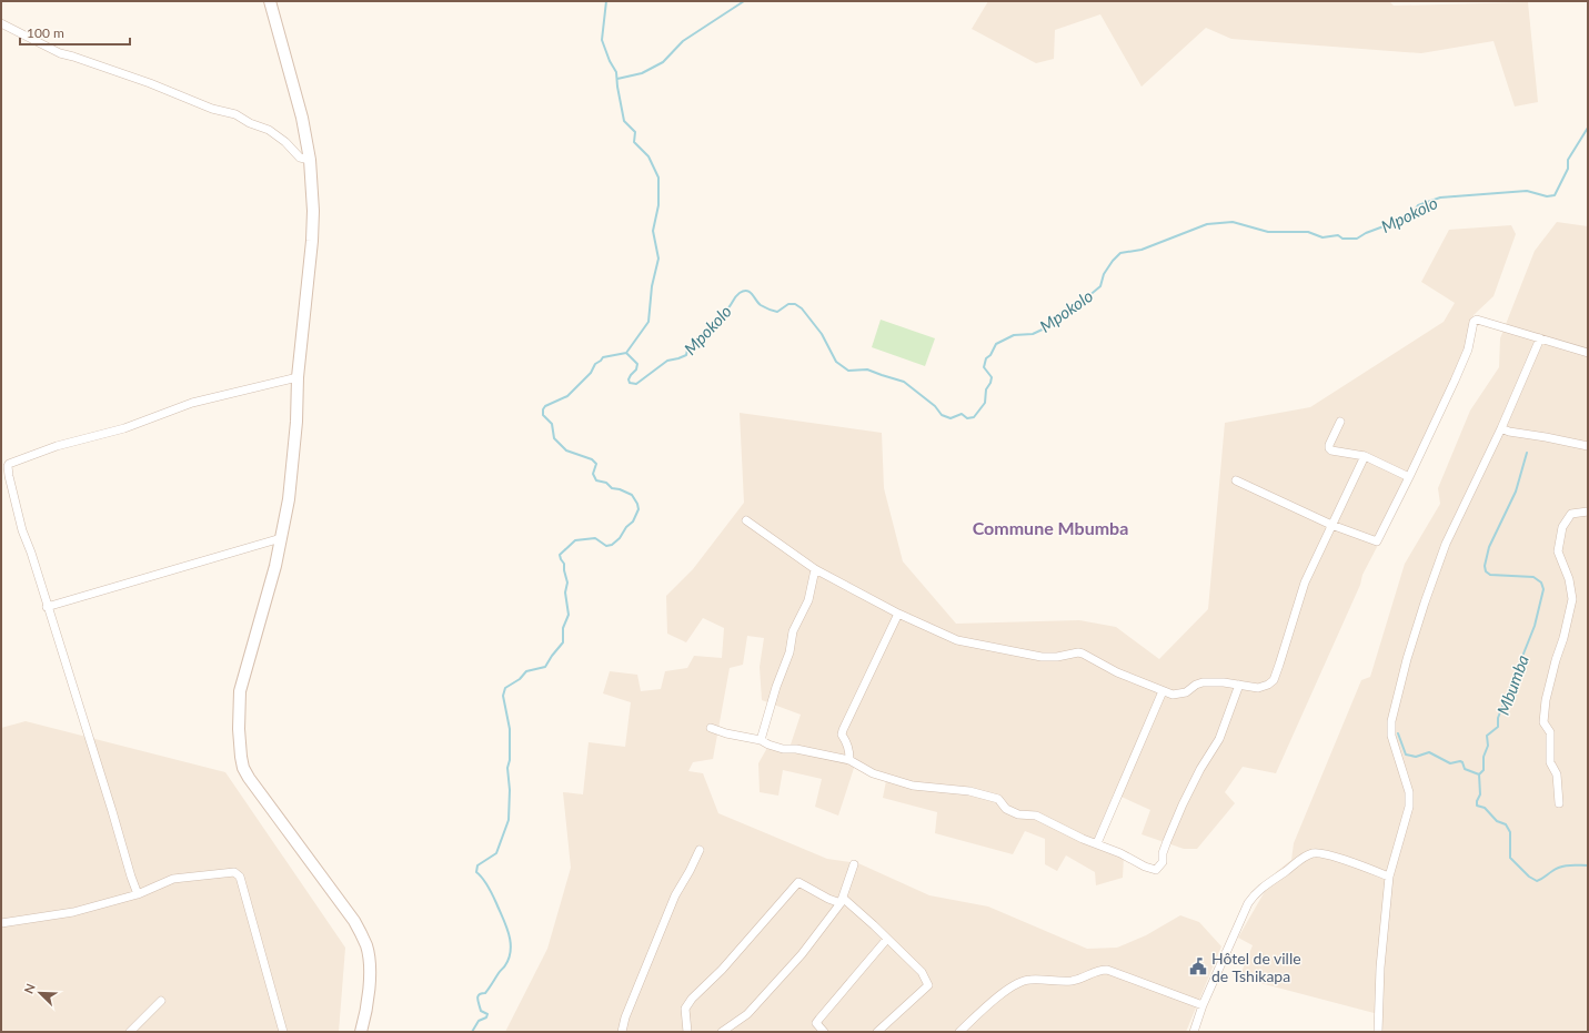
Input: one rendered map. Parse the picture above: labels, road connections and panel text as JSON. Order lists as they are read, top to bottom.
{
  "districts": ["Commune Mbumba"],
  "water": ["Mpokolo", "Mbumba"],
  "places": {
    "public building": ["Hôtel de ville de Tshikapa"]
  },
  "scale_bar": "100 m",
  "north": "top left"
}
